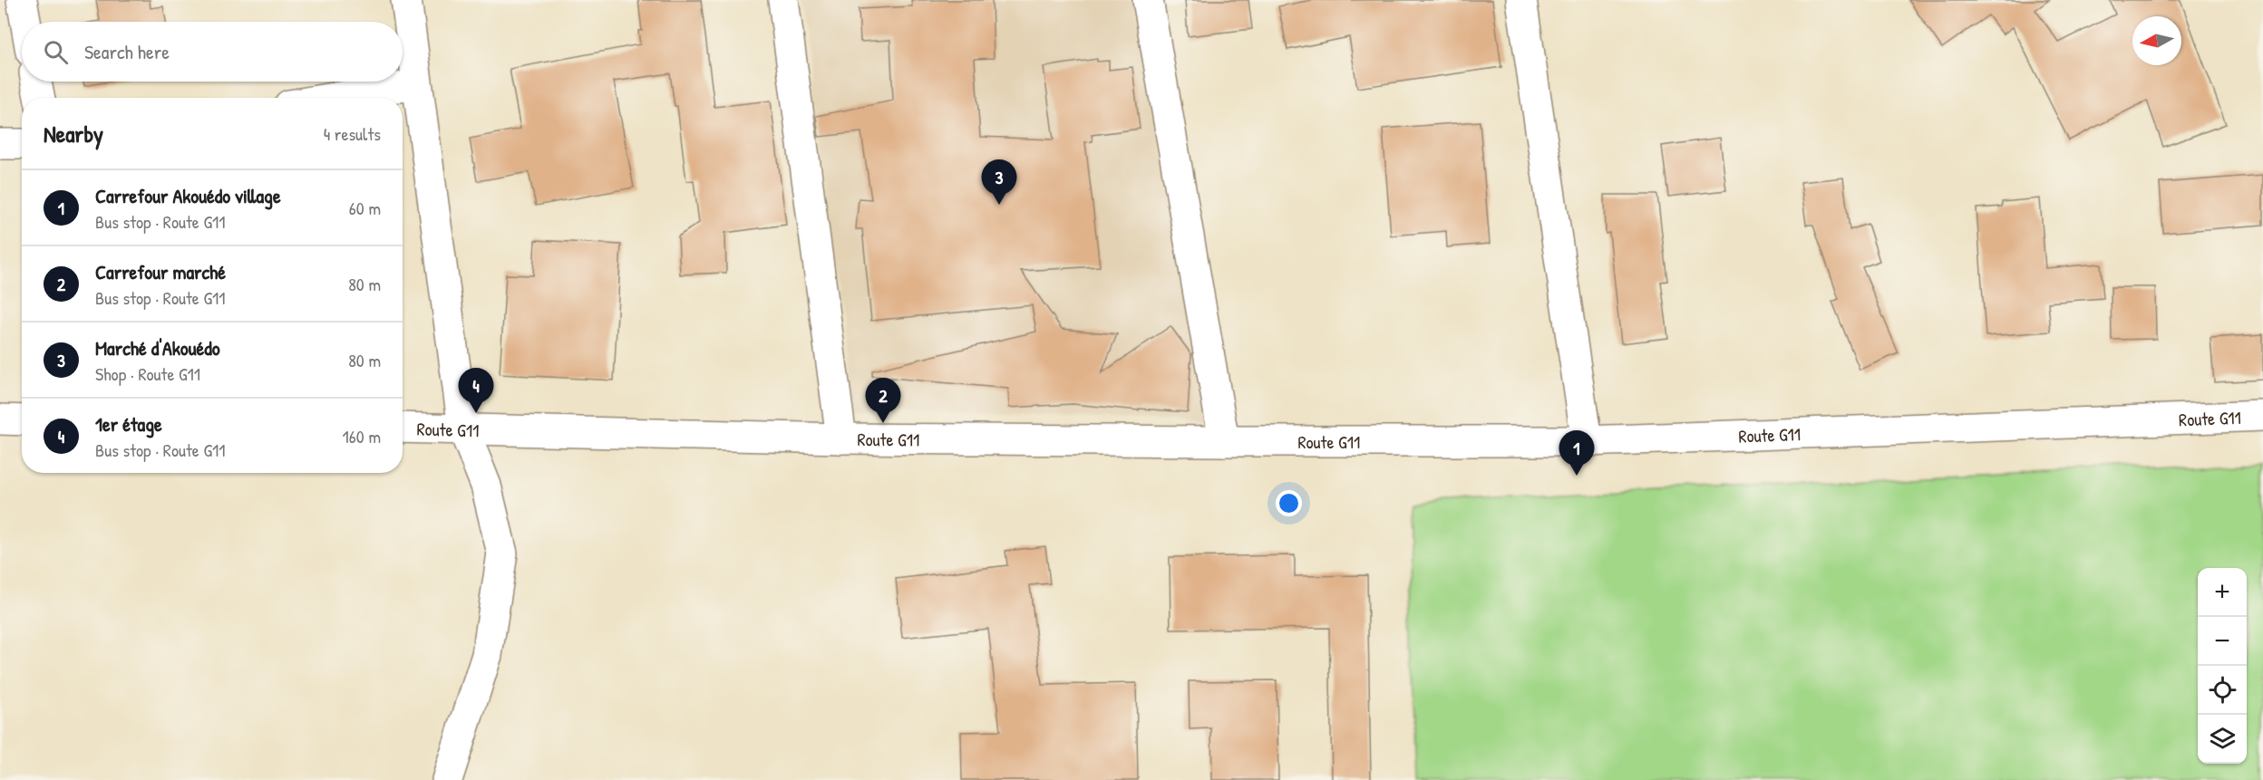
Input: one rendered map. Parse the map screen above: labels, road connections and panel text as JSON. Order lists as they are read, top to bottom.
{
  "streets": {
    "street": ["Route G11"]
  },
  "north": "left",
  "page": {
    "search": "Search here",
    "heading": ["Nearby", "4 results"],
    "pins": [
      "3",
      "4",
      "2",
      "1"
    ],
    "list": [
      {
        "mark": "1",
        "name": "Carrefour Akouédo village",
        "note": "Bus stop · Route G11",
        "value": "60 m"
      },
      {
        "mark": "2",
        "name": "Carrefour marché",
        "note": "Bus stop · Route G11",
        "value": "80 m"
      },
      {
        "mark": "3",
        "name": "Marché d'Akouédo",
        "note": "Shop · Route G11",
        "value": "80 m"
      },
      {
        "mark": "4",
        "name": "1er étage",
        "note": "Bus stop · Route G11",
        "value": "160 m"
      }
    ],
    "map_buttons": ["+", "−"]
  }
}
